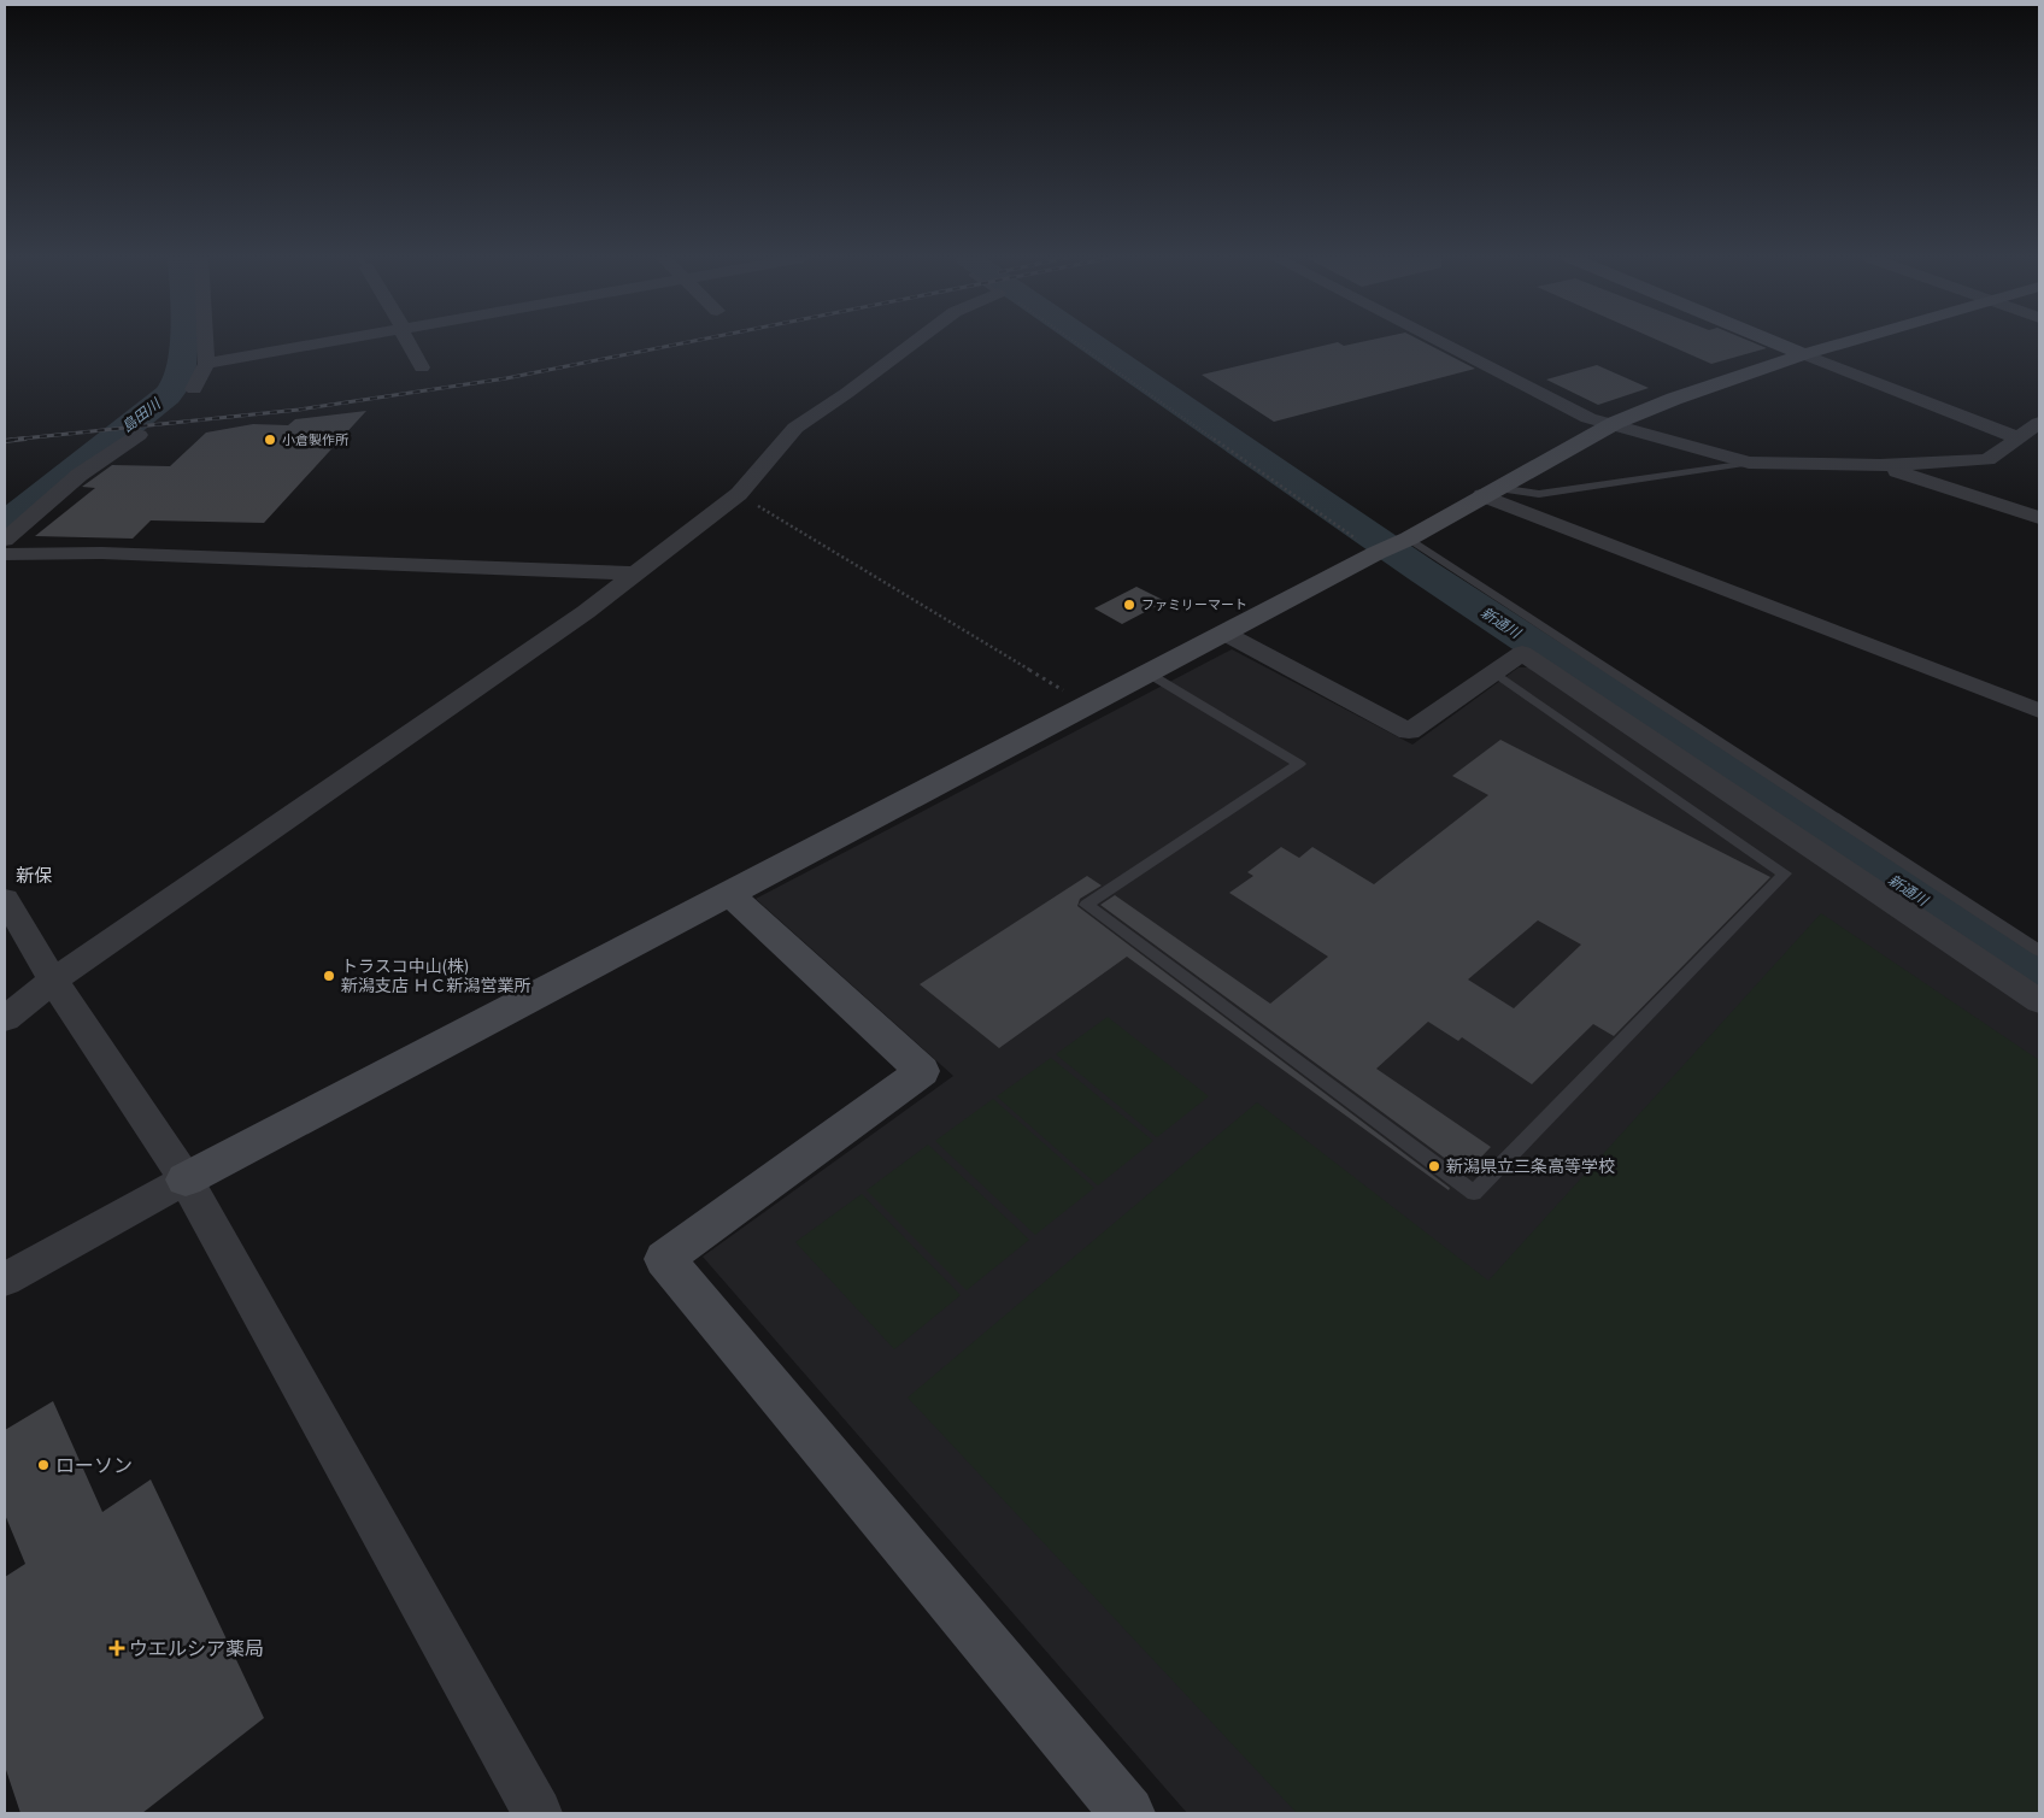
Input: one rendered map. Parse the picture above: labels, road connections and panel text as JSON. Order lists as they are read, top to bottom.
{
  "districts": ["新保"],
  "water": ["島田川", "新通川"],
  "places": {
    "other": [
      "小倉製作所",
      "ファミリーマート",
      "トラスコ中山(株) 新潟支店 ＨＣ新潟営業所",
      "新潟県立三条高等学校",
      "ローソン"
    ],
    "health": ["ウエルシア薬局"]
  }
}
